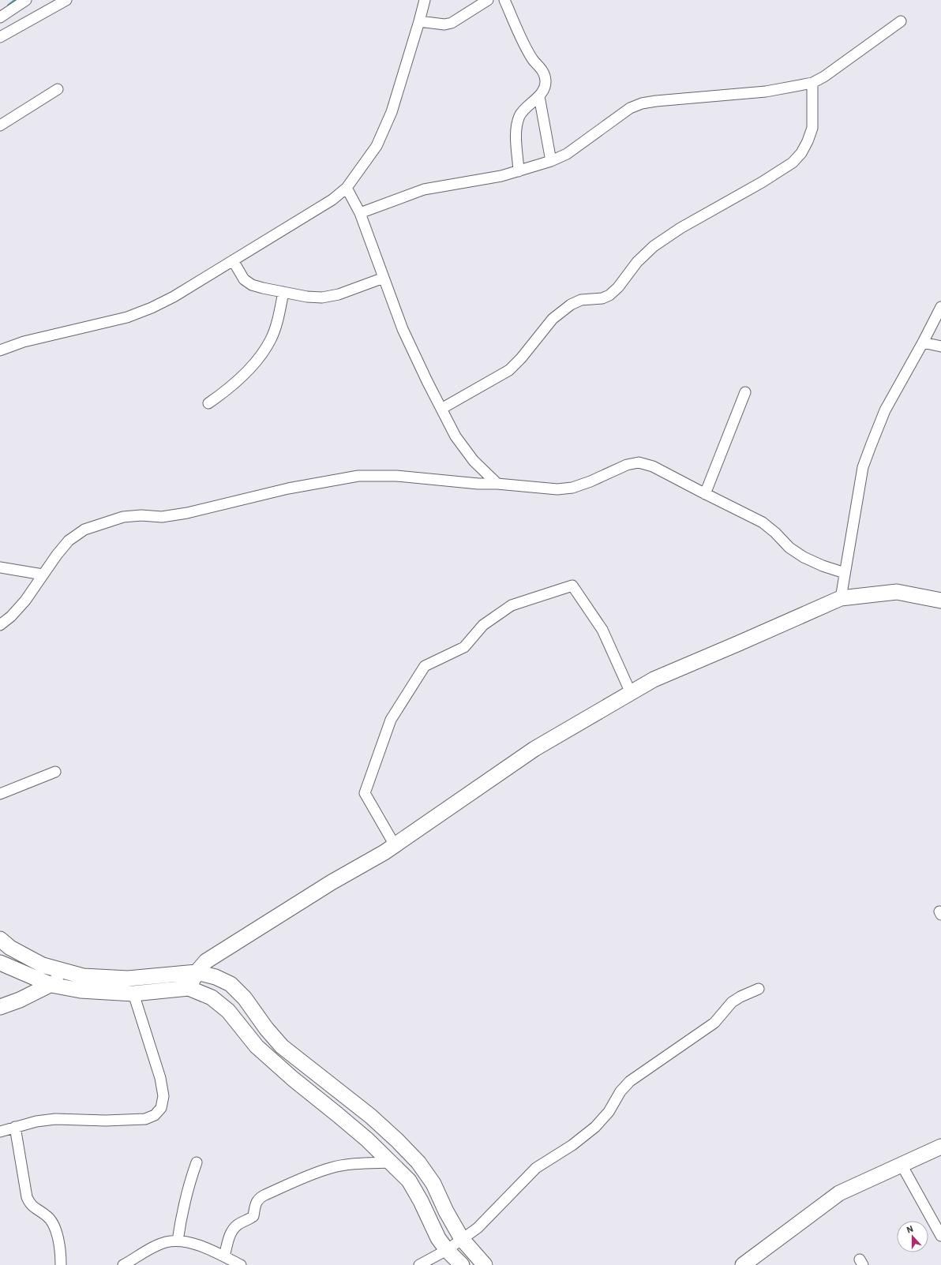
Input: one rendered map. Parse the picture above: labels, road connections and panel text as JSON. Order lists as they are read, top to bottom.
{
  "north": "top"
}
